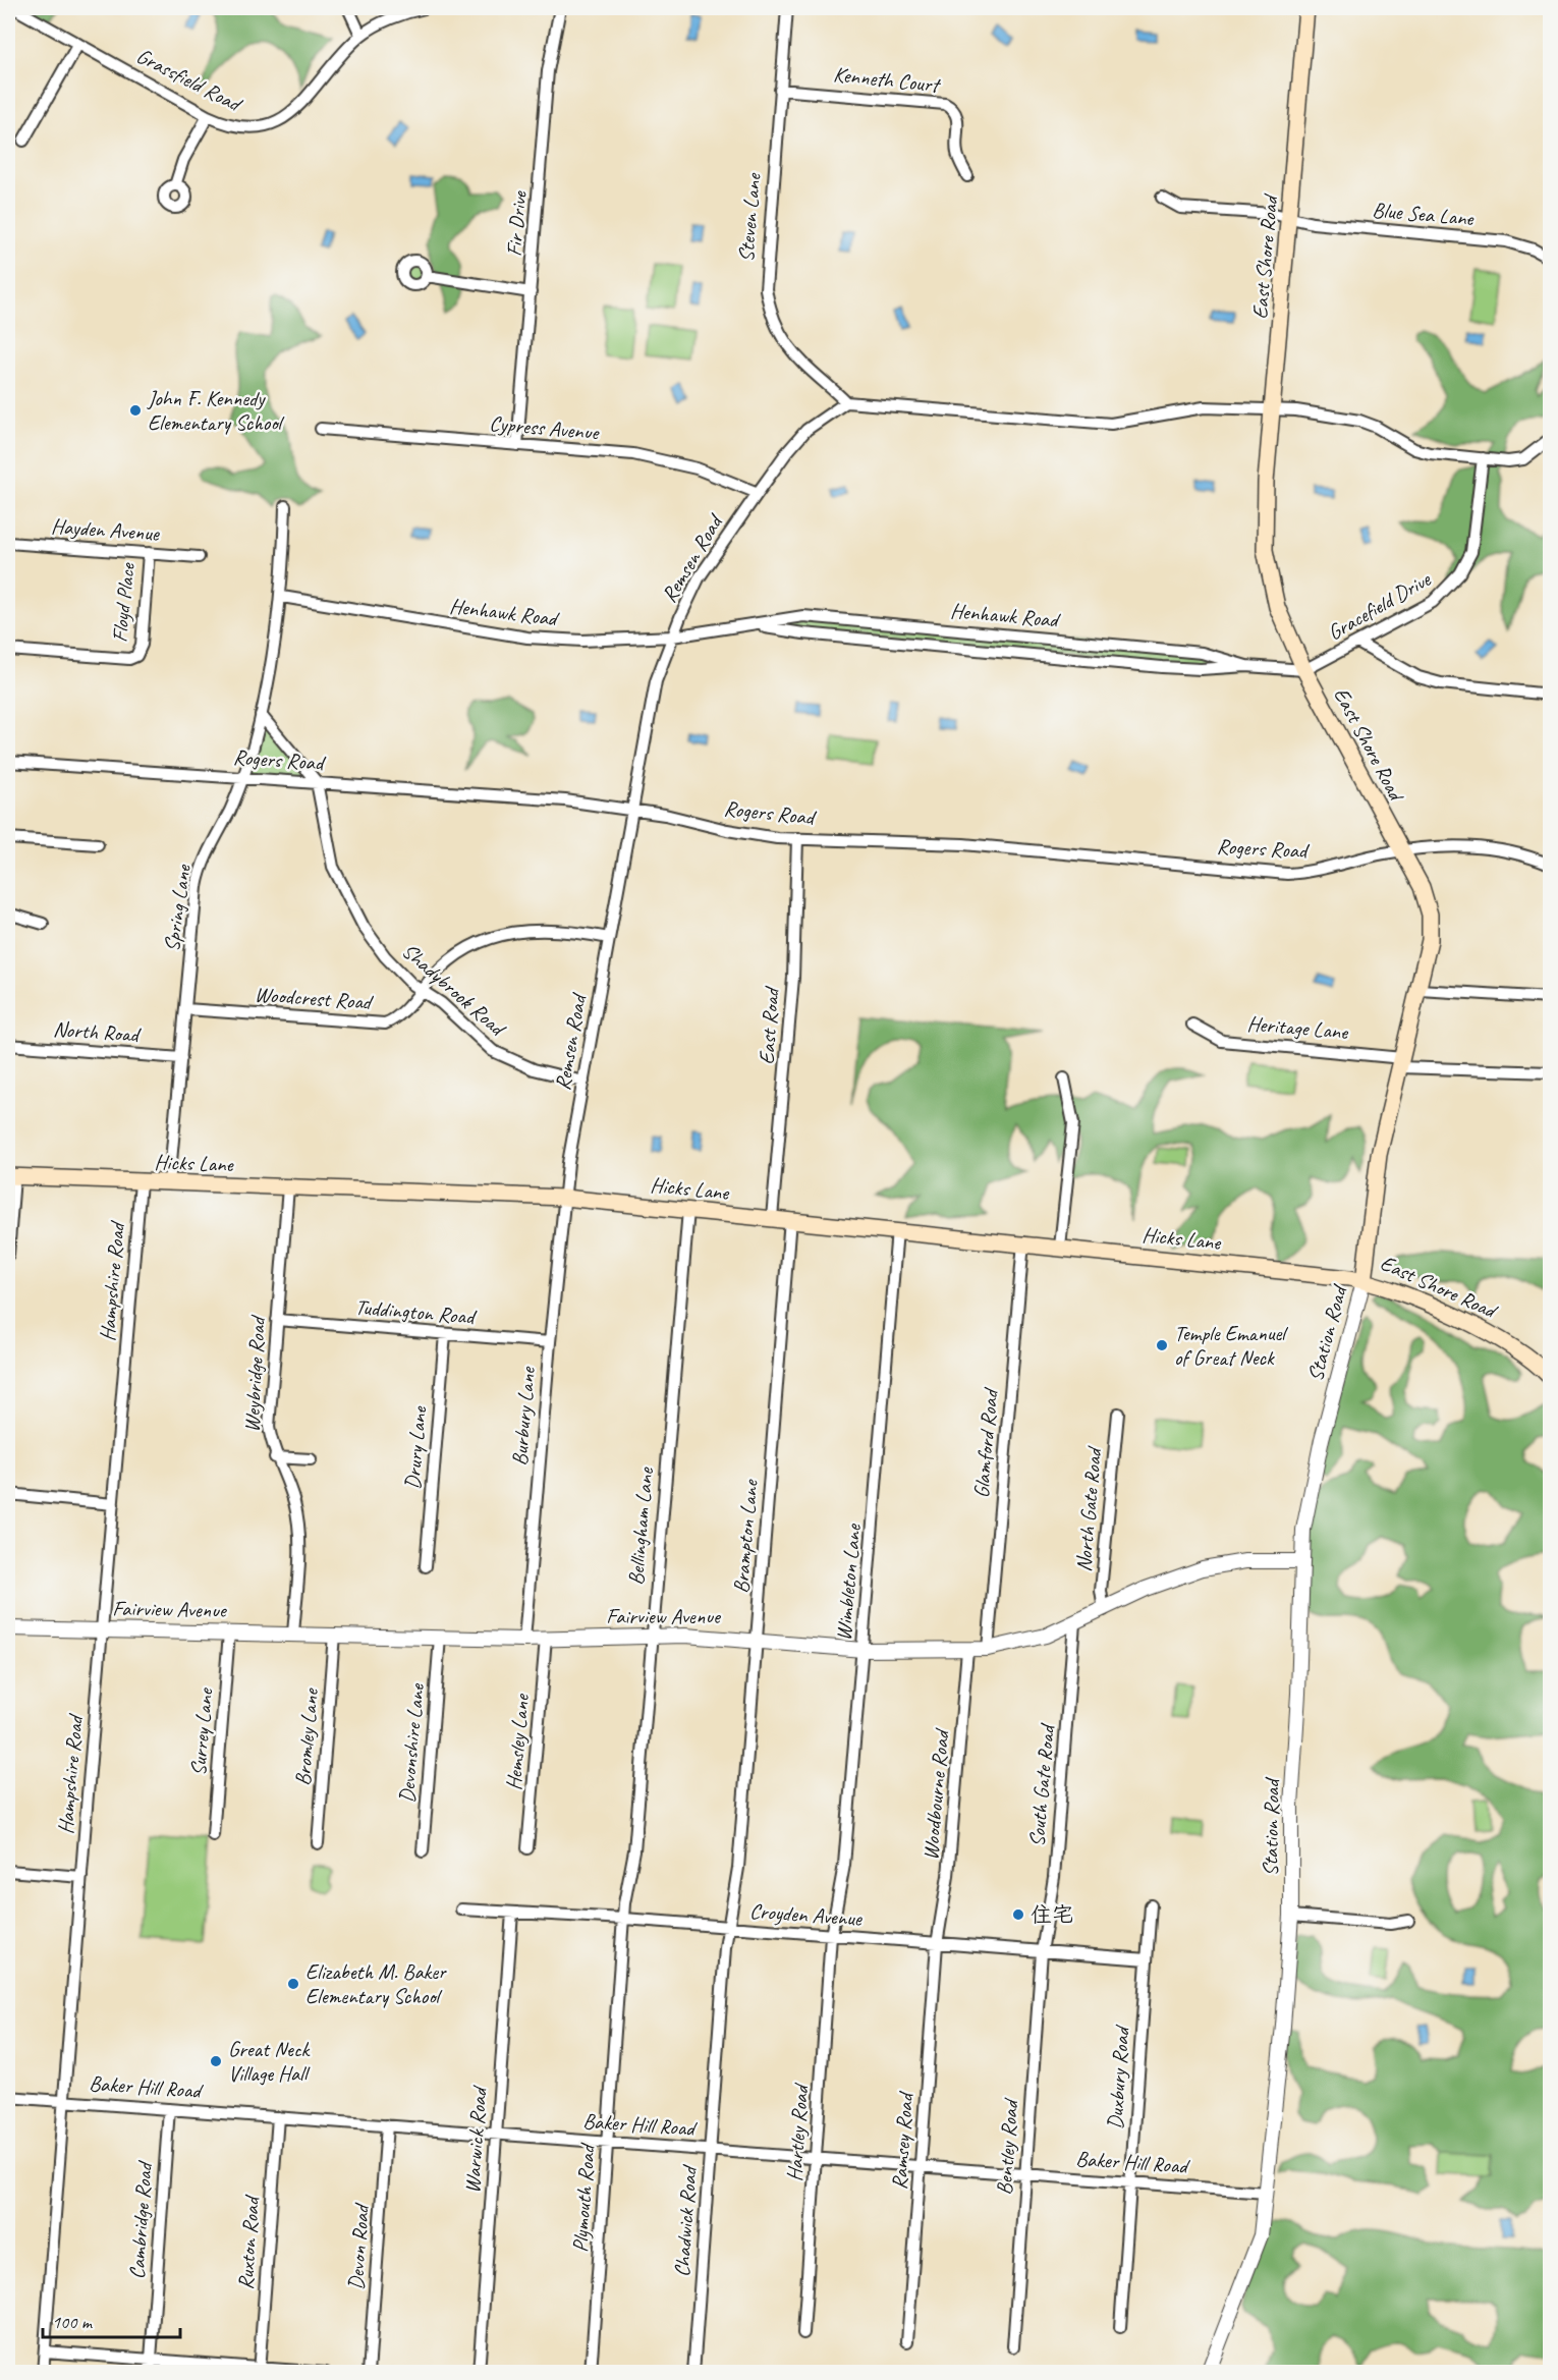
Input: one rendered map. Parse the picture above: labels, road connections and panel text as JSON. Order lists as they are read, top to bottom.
{
  "streets": {
    "main road": ["East Shore Road", "Hicks Lane"],
    "street": [
      "Grassfield Road",
      "Kenneth Court",
      "Blue Sea Lane",
      "Steven Lane",
      "Fir Drive",
      "Cypress Avenue",
      "Hayden Avenue",
      "Remsen Road",
      "Floyd Place",
      "Gracefield Drive",
      "Henhawk Road",
      "Rogers Road",
      "Spring Lane",
      "Shadybrook Road",
      "Woodcrest Road",
      "East Road",
      "Heritage Lane",
      "North Road",
      "Hampshire Road",
      "Tuddington Road",
      "Station Road",
      "Weybridge Road",
      "Burbury Lane",
      "Glamford Road",
      "Drury Lane",
      "North Gate Road",
      "Bellingham Lane",
      "Brampton Lane",
      "Wimbleton Lane",
      "Fairview Avenue",
      "Surrey Lane",
      "Bromley Lane",
      "Hemsley Lane",
      "Devonshire Lane",
      "South Gate Road",
      "Woodbourne Road",
      "Croyden Avenue",
      "Duxbury Road",
      "Baker Hill Road",
      "Hartley Road",
      "Warwick Road",
      "Ramsey Road",
      "Bentley Road",
      "Plymouth Road",
      "Cambridge Road",
      "Chadwick Road",
      "Ruxton Road",
      "Devon Road"
    ]
  },
  "crossings": [
    ["Kenneth Court", "Steven Lane"],
    ["Blue Sea Lane", "East Shore Road"],
    ["Steven Lane", "Remsen Road"],
    ["Fir Drive", "Cypress Avenue"],
    ["East Shore Road", "Gracefield Drive"],
    ["East Shore Road", "Henhawk Road"],
    ["East Shore Road", "Rogers Road"],
    ["East Shore Road", "Heritage Lane"],
    ["East Shore Road", "Hicks Lane"],
    ["East Shore Road", "Station Road"],
    ["Cypress Avenue", "Remsen Road"],
    ["Hayden Avenue", "Floyd Place"],
    ["Remsen Road", "Henhawk Road"],
    ["Remsen Road", "Rogers Road"],
    ["Remsen Road", "Shadybrook Road"],
    ["Remsen Road", "Woodcrest Road"],
    ["Remsen Road", "Hicks Lane"],
    ["Remsen Road", "Burbury Lane"],
    ["Gracefield Drive", "Henhawk Road"],
    ["Henhawk Road", "Spring Lane"],
    ["Rogers Road", "Spring Lane"],
    ["Rogers Road", "Shadybrook Road"],
    ["Rogers Road", "East Road"],
    ["Spring Lane", "Woodcrest Road"],
    ["Spring Lane", "North Road"],
    ["Spring Lane", "Hicks Lane"],
    ["Shadybrook Road", "Woodcrest Road"],
    ["East Road", "Hicks Lane"],
    ["Hicks Lane", "Hampshire Road"],
    ["Hicks Lane", "Station Road"],
    ["Hicks Lane", "Weybridge Road"],
    ["Hicks Lane", "Burbury Lane"],
    ["Hicks Lane", "Glamford Road"],
    ["Hicks Lane", "Bellingham Lane"],
    ["Hicks Lane", "Brampton Lane"],
    ["Hicks Lane", "Wimbleton Lane"],
    ["Hampshire Road", "Fairview Avenue"],
    ["Hampshire Road", "Baker Hill Road"],
    ["Tuddington Road", "Weybridge Road"],
    ["Tuddington Road", "Burbury Lane"],
    ["Tuddington Road", "Drury Lane"],
    ["Station Road", "Fairview Avenue"],
    ["Station Road", "Baker Hill Road"],
    ["Weybridge Road", "Fairview Avenue"],
    ["Burbury Lane", "Fairview Avenue"],
    ["Glamford Road", "Fairview Avenue"],
    ["North Gate Road", "Fairview Avenue"],
    ["Bellingham Lane", "Fairview Avenue"],
    ["Bellingham Lane", "Croyden Avenue"],
    ["Bellingham Lane", "Plymouth Road"],
    ["Brampton Lane", "Fairview Avenue"],
    ["Brampton Lane", "Croyden Avenue"],
    ["Brampton Lane", "Chadwick Road"],
    ["Wimbleton Lane", "Fairview Avenue"],
    ["Wimbleton Lane", "Croyden Avenue"],
    ["Wimbleton Lane", "Hartley Road"],
    ["Fairview Avenue", "Surrey Lane"],
    ["Fairview Avenue", "Bromley Lane"],
    ["Fairview Avenue", "Hemsley Lane"],
    ["Fairview Avenue", "Devonshire Lane"],
    ["Fairview Avenue", "South Gate Road"],
    ["Fairview Avenue", "Woodbourne Road"],
    ["South Gate Road", "Croyden Avenue"],
    ["South Gate Road", "Bentley Road"],
    ["Woodbourne Road", "Croyden Avenue"],
    ["Woodbourne Road", "Ramsey Road"],
    ["Croyden Avenue", "Duxbury Road"],
    ["Croyden Avenue", "Hartley Road"],
    ["Croyden Avenue", "Warwick Road"],
    ["Croyden Avenue", "Ramsey Road"],
    ["Croyden Avenue", "Bentley Road"],
    ["Croyden Avenue", "Plymouth Road"],
    ["Croyden Avenue", "Chadwick Road"],
    ["Duxbury Road", "Baker Hill Road"],
    ["Baker Hill Road", "Hartley Road"],
    ["Baker Hill Road", "Warwick Road"],
    ["Baker Hill Road", "Ramsey Road"],
    ["Baker Hill Road", "Bentley Road"],
    ["Baker Hill Road", "Plymouth Road"],
    ["Baker Hill Road", "Cambridge Road"],
    ["Baker Hill Road", "Chadwick Road"],
    ["Baker Hill Road", "Ruxton Road"],
    ["Baker Hill Road", "Devon Road"]
  ],
  "places": [
    "John F. Kennedy Elementary School",
    "Temple Emanuel of Great Neck",
    "住宅",
    "Elizabeth M. Baker Elementary School",
    "Great Neck Village Hall"
  ],
  "scale_bar": "100 m"
}
